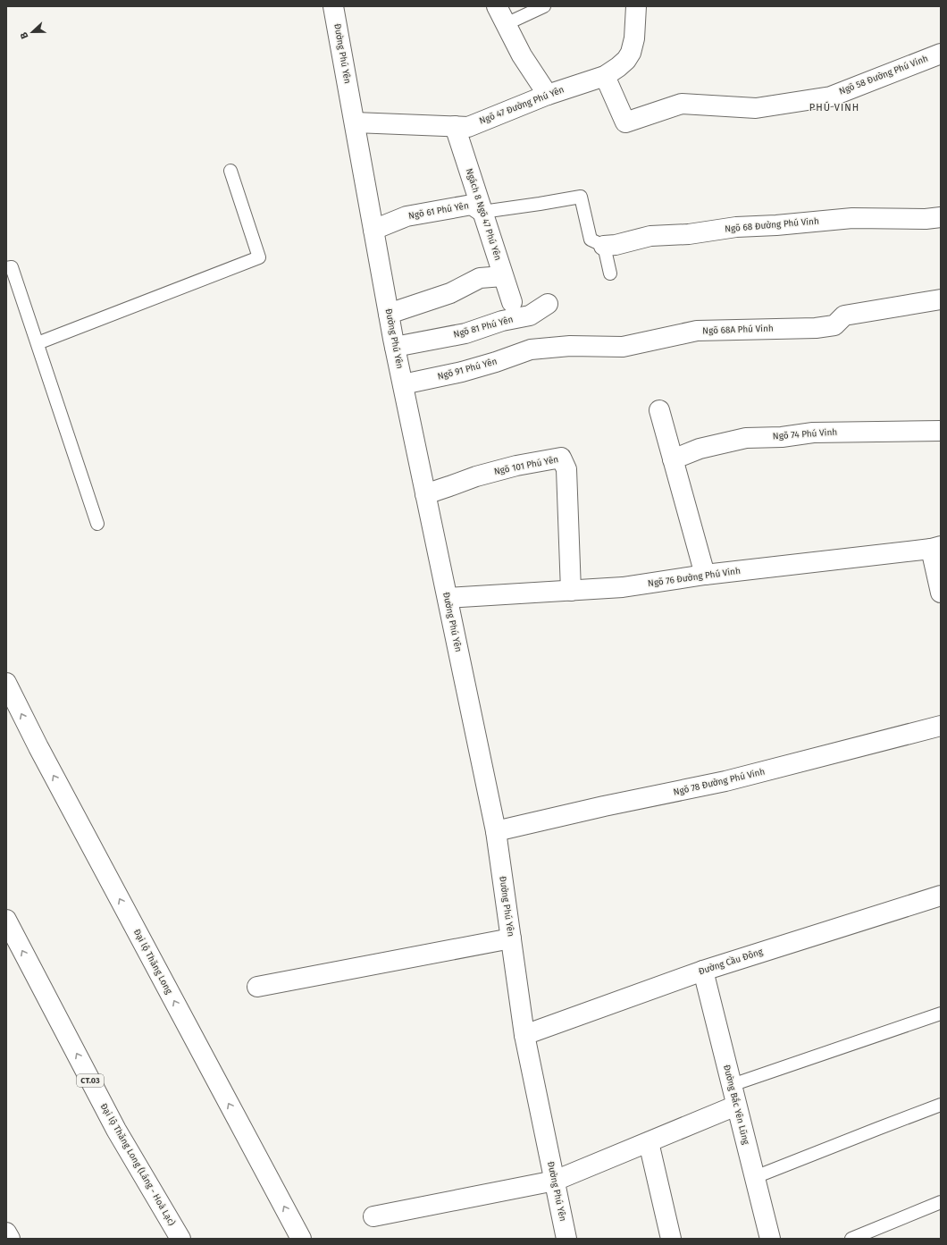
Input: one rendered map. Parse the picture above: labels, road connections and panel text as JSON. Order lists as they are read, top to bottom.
{
  "streets": {
    "main road": [
      "Đường Phú Yên",
      "Ngõ 58 Đường Phú Vinh",
      "Ngõ 47 Đường Phú Yên",
      "Ngõ 61 Phú Yên",
      "Ngách 8 Ngõ 47 Phú Yên",
      "Ngõ 68 Đường Phú Vinh",
      "Ngõ 81 Phú Yên",
      "Ngõ 68A Phú Vinh",
      "Ngõ 91 Phú Yên",
      "Ngõ 74 Phú Vinh",
      "Ngõ 101 Phú Yên",
      "Ngõ 76 Đường Phú Vinh",
      "Ngõ 78 Đường Phú Vinh",
      "Đại lộ Thăng Long",
      "Đường Cầu Đông",
      "CT.03",
      "Đường Bắc Yên Lũng",
      "Đại lộ Thăng Long (Láng - Hoà Lạc)"
    ]
  },
  "crossings": [
    ["Đường Phú Yên", "Ngõ 47 Đường Phú Yên"],
    ["Đường Phú Yên", "Ngõ 61 Phú Yên"],
    ["Đường Phú Yên", "Ngõ 81 Phú Yên"],
    ["Đường Phú Yên", "Ngõ 91 Phú Yên"],
    ["Đường Phú Yên", "Ngõ 101 Phú Yên"],
    ["Đường Phú Yên", "Ngõ 76 Đường Phú Vinh"],
    ["Đường Phú Yên", "Ngõ 78 Đường Phú Vinh"],
    ["Đường Phú Yên", "Đường Cầu Đông"],
    ["Ngõ 58 Đường Phú Vinh", "Ngõ 47 Đường Phú Yên"],
    ["Ngõ 47 Đường Phú Yên", "Ngách 8 Ngõ 47 Phú Yên"],
    ["Ngõ 61 Phú Yên", "Ngách 8 Ngõ 47 Phú Yên"],
    ["Ngõ 68A Phú Vinh", "Ngõ 91 Phú Yên"],
    ["Ngõ 101 Phú Yên", "Ngõ 76 Đường Phú Vinh"],
    ["Đường Cầu Đông", "Đường Bắc Yên Lũng"]
  ],
  "one_way": ["Đại lộ Thăng Long", "Đại lộ Thăng Long (Láng - Hoà Lạc)"],
  "districts": ["PHÚ VINH"],
  "north": "left"
}
